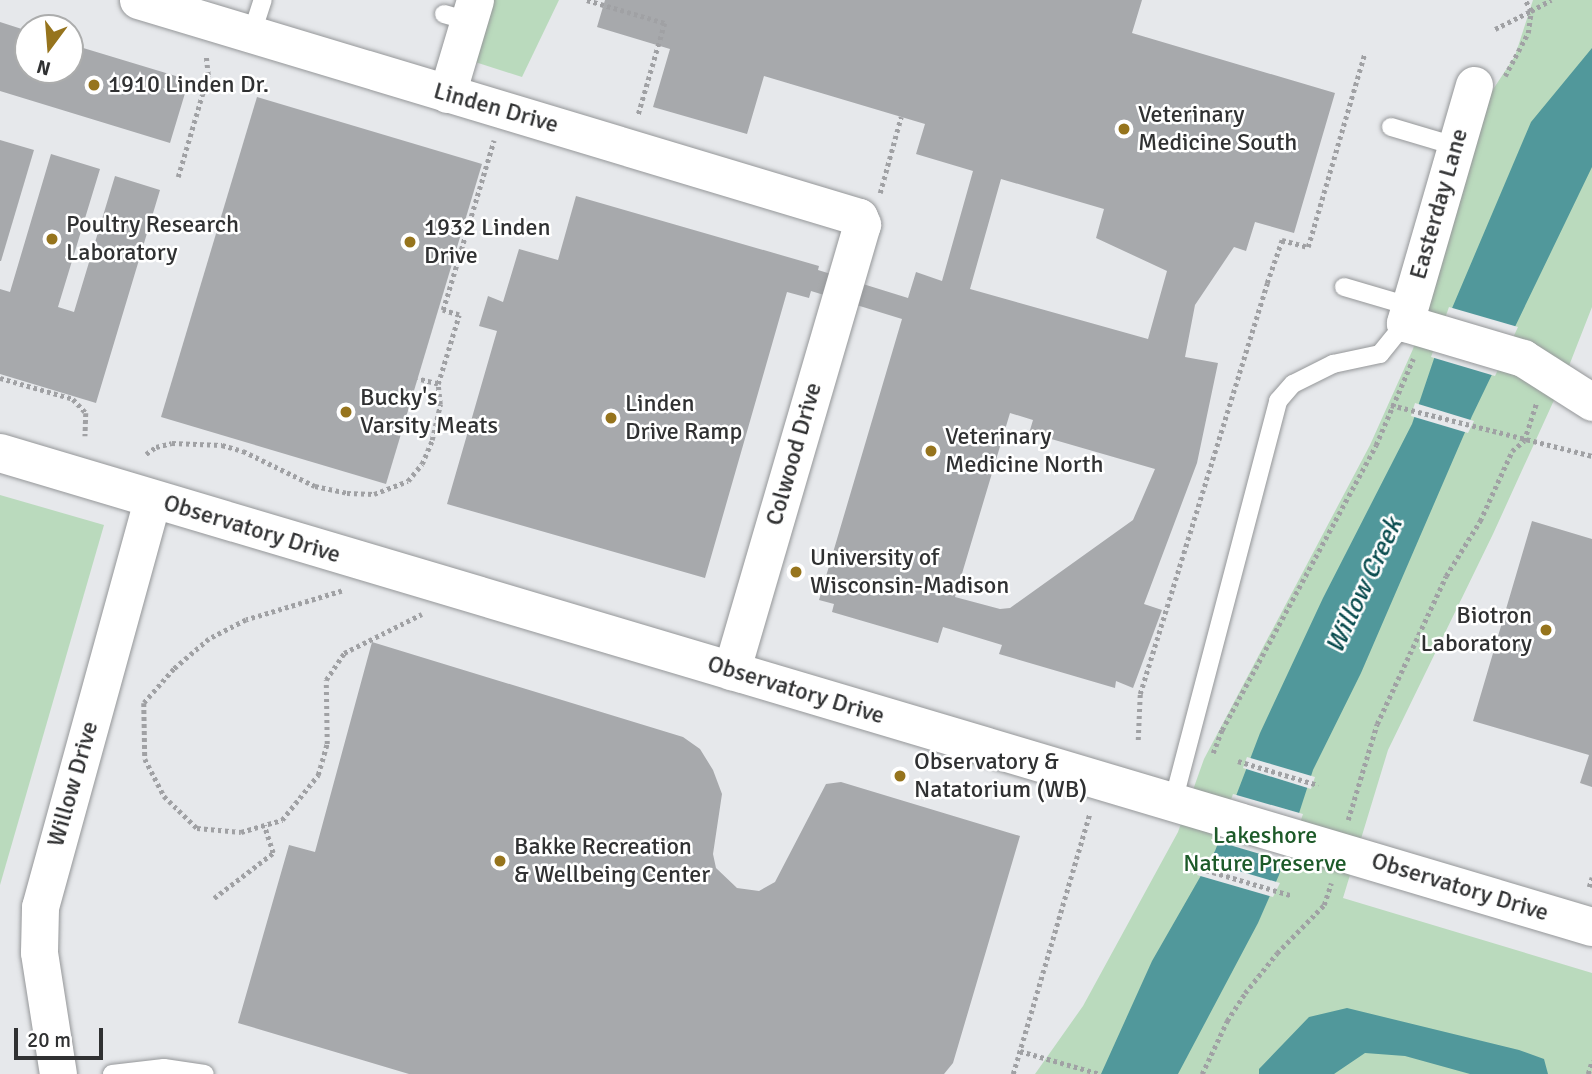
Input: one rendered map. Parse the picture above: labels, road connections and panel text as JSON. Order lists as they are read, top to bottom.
{
  "streets": {
    "street": [
      "Linden Drive",
      "Easterday Lane",
      "Colwood Drive",
      "Observatory Drive",
      "Willow Drive"
    ]
  },
  "crossings": [
    ["Linden Drive", "Colwood Drive"],
    ["Colwood Drive", "Observatory Drive"],
    ["Observatory Drive", "Willow Drive"]
  ],
  "water": ["Willow Creek"],
  "parks": ["Lakeshore Nature Preserve"],
  "places": [
    "1910 Linden Dr.",
    "Veterinary Medicine South",
    "Poultry Research Laboratory",
    "1932 Linden Drive",
    "Bucky's Varsity Meats",
    "Linden Drive Ramp",
    "Veterinary Medicine North",
    "University of Wisconsin-Madison",
    "Biotron Laboratory",
    "Observatory & Natatorium (WB)",
    "Bakke Recreation & Wellbeing Center"
  ],
  "scale_bar": "20 m",
  "north": "bottom"
}
